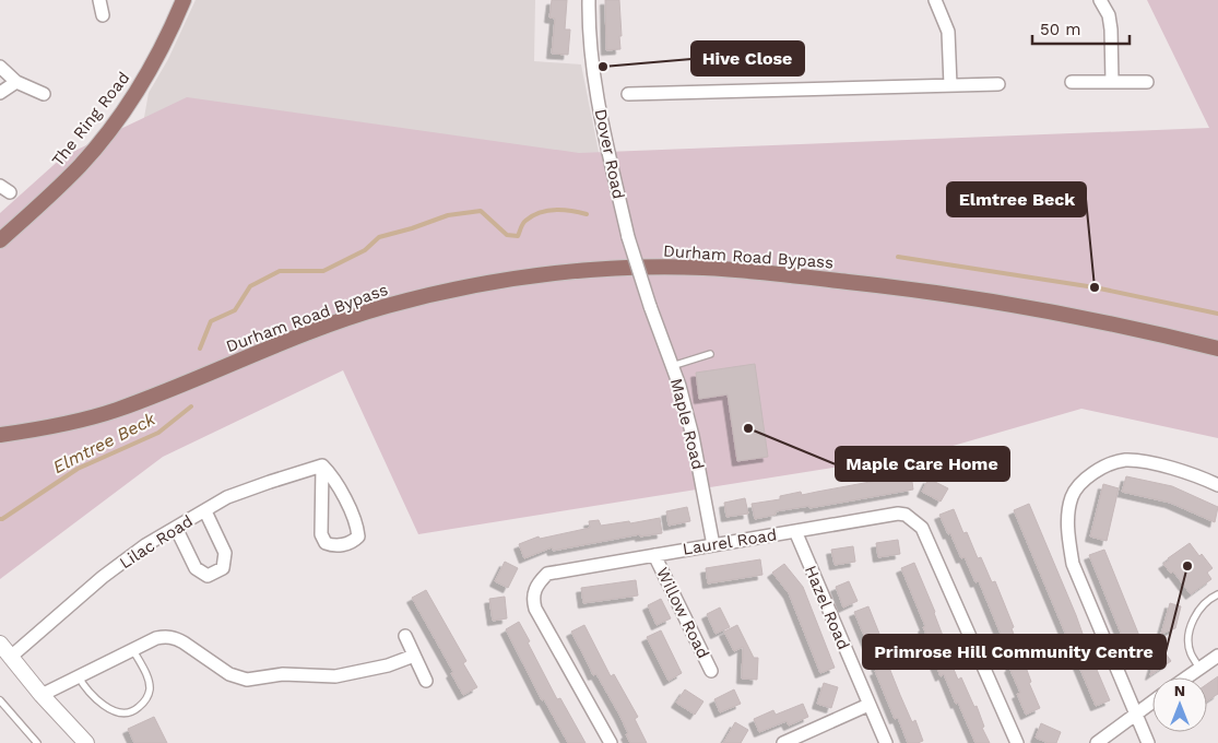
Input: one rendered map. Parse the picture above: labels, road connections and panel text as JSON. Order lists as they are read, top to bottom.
{
  "streets": {
    "main road": ["The Ring Road", "Durham Road Bypass"],
    "street": [
      "Dover Road",
      "Maple Road",
      "Lilac Road",
      "Laurel Road",
      "Hazel Road",
      "Willow Road"
    ]
  },
  "crossings": [
    ["Dover Road", "Maple Road"],
    ["Maple Road", "Laurel Road"],
    ["Laurel Road", "Hazel Road"],
    ["Laurel Road", "Willow Road"]
  ],
  "water": ["Elmtree Beck"],
  "places": [
    "Hive Close",
    "Elmtree Beck",
    "Maple Care Home",
    "Primrose Hill Community Centre"
  ],
  "scale_bar": "50 m",
  "north": "top"
}
